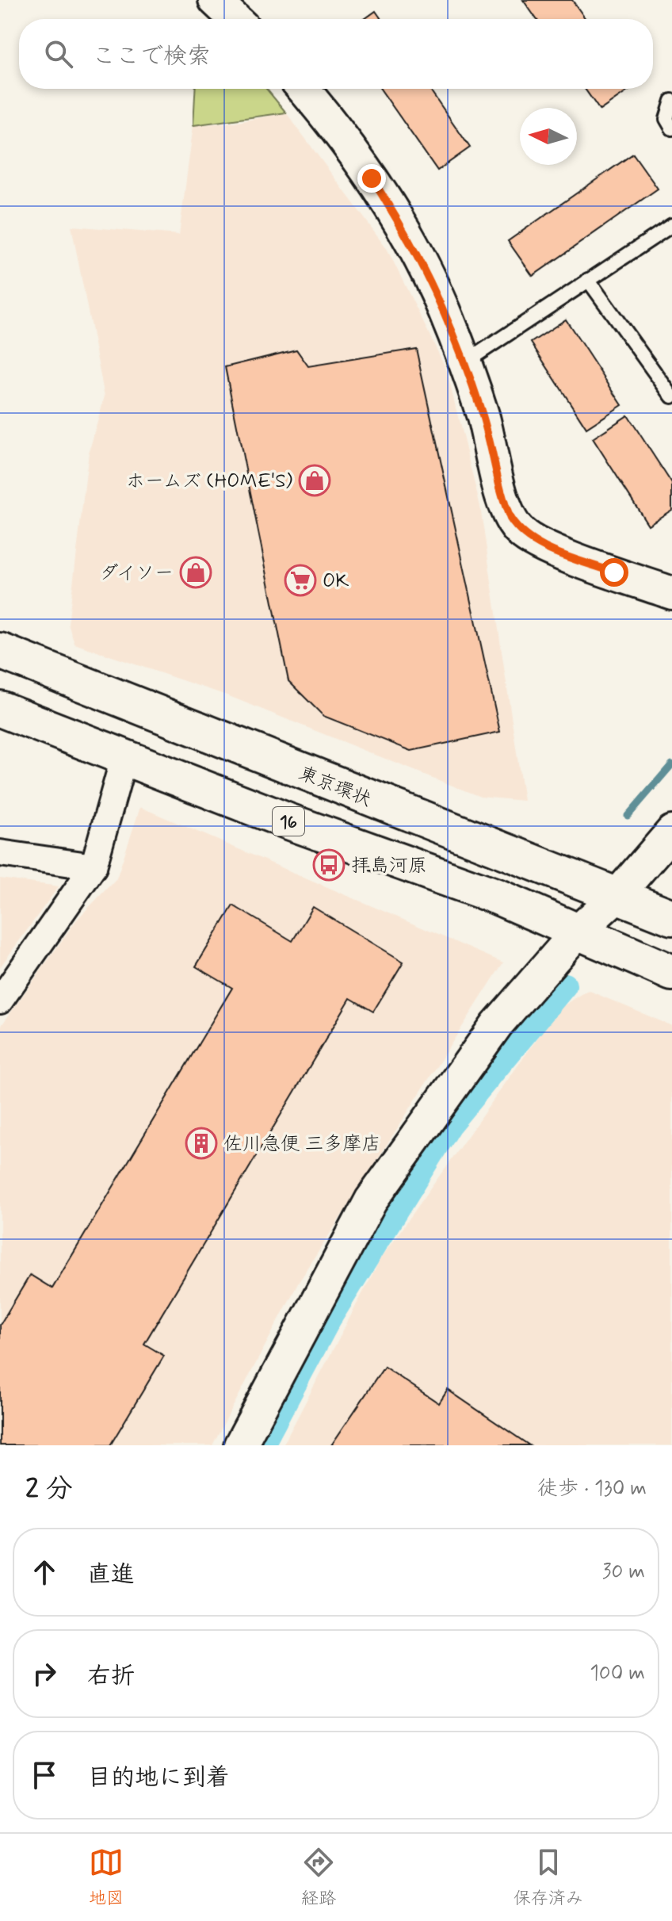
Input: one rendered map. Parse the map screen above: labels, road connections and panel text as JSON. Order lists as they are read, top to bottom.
{
  "streets": {
    "highway": ["東京環状", "16"]
  },
  "places": {
    "shop": ["ホームズ (HOME'S)", "ダイソー"],
    "supermarket": ["OK"],
    "bus stop": ["拝島河原"],
    "building": ["佐川急便 三多摩店"]
  },
  "north": "left",
  "page": {
    "search": "ここで検索",
    "heading": ["2 分", "徒歩 · 130 m"],
    "list": [
      ["直進", "30 m"],
      ["右折", "100 m"],
      "目的地に到着"
    ],
    "nav": ["地図", "経路", "保存済み"]
  }
}
